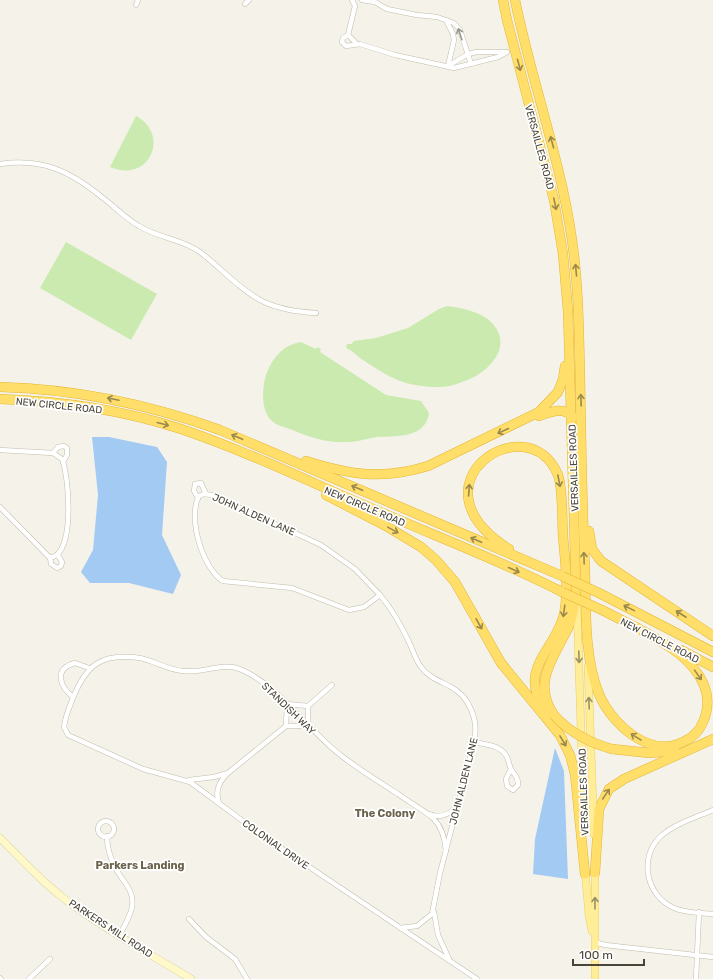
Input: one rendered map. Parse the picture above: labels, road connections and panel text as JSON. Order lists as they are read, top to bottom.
{
  "streets": {
    "highway": ["VERSAILLES ROAD", "NEW CIRCLE ROAD"],
    "main road": ["PARKERS MILL ROAD"],
    "street": ["JOHN ALDEN LANE", "STANDISH WAY", "COLONIAL DRIVE"]
  },
  "crossings": [
    ["JOHN ALDEN LANE", "STANDISH WAY"],
    ["JOHN ALDEN LANE", "COLONIAL DRIVE"]
  ],
  "districts": ["The Colony", "Parkers Landing"],
  "scale_bar": "100 m"
}
